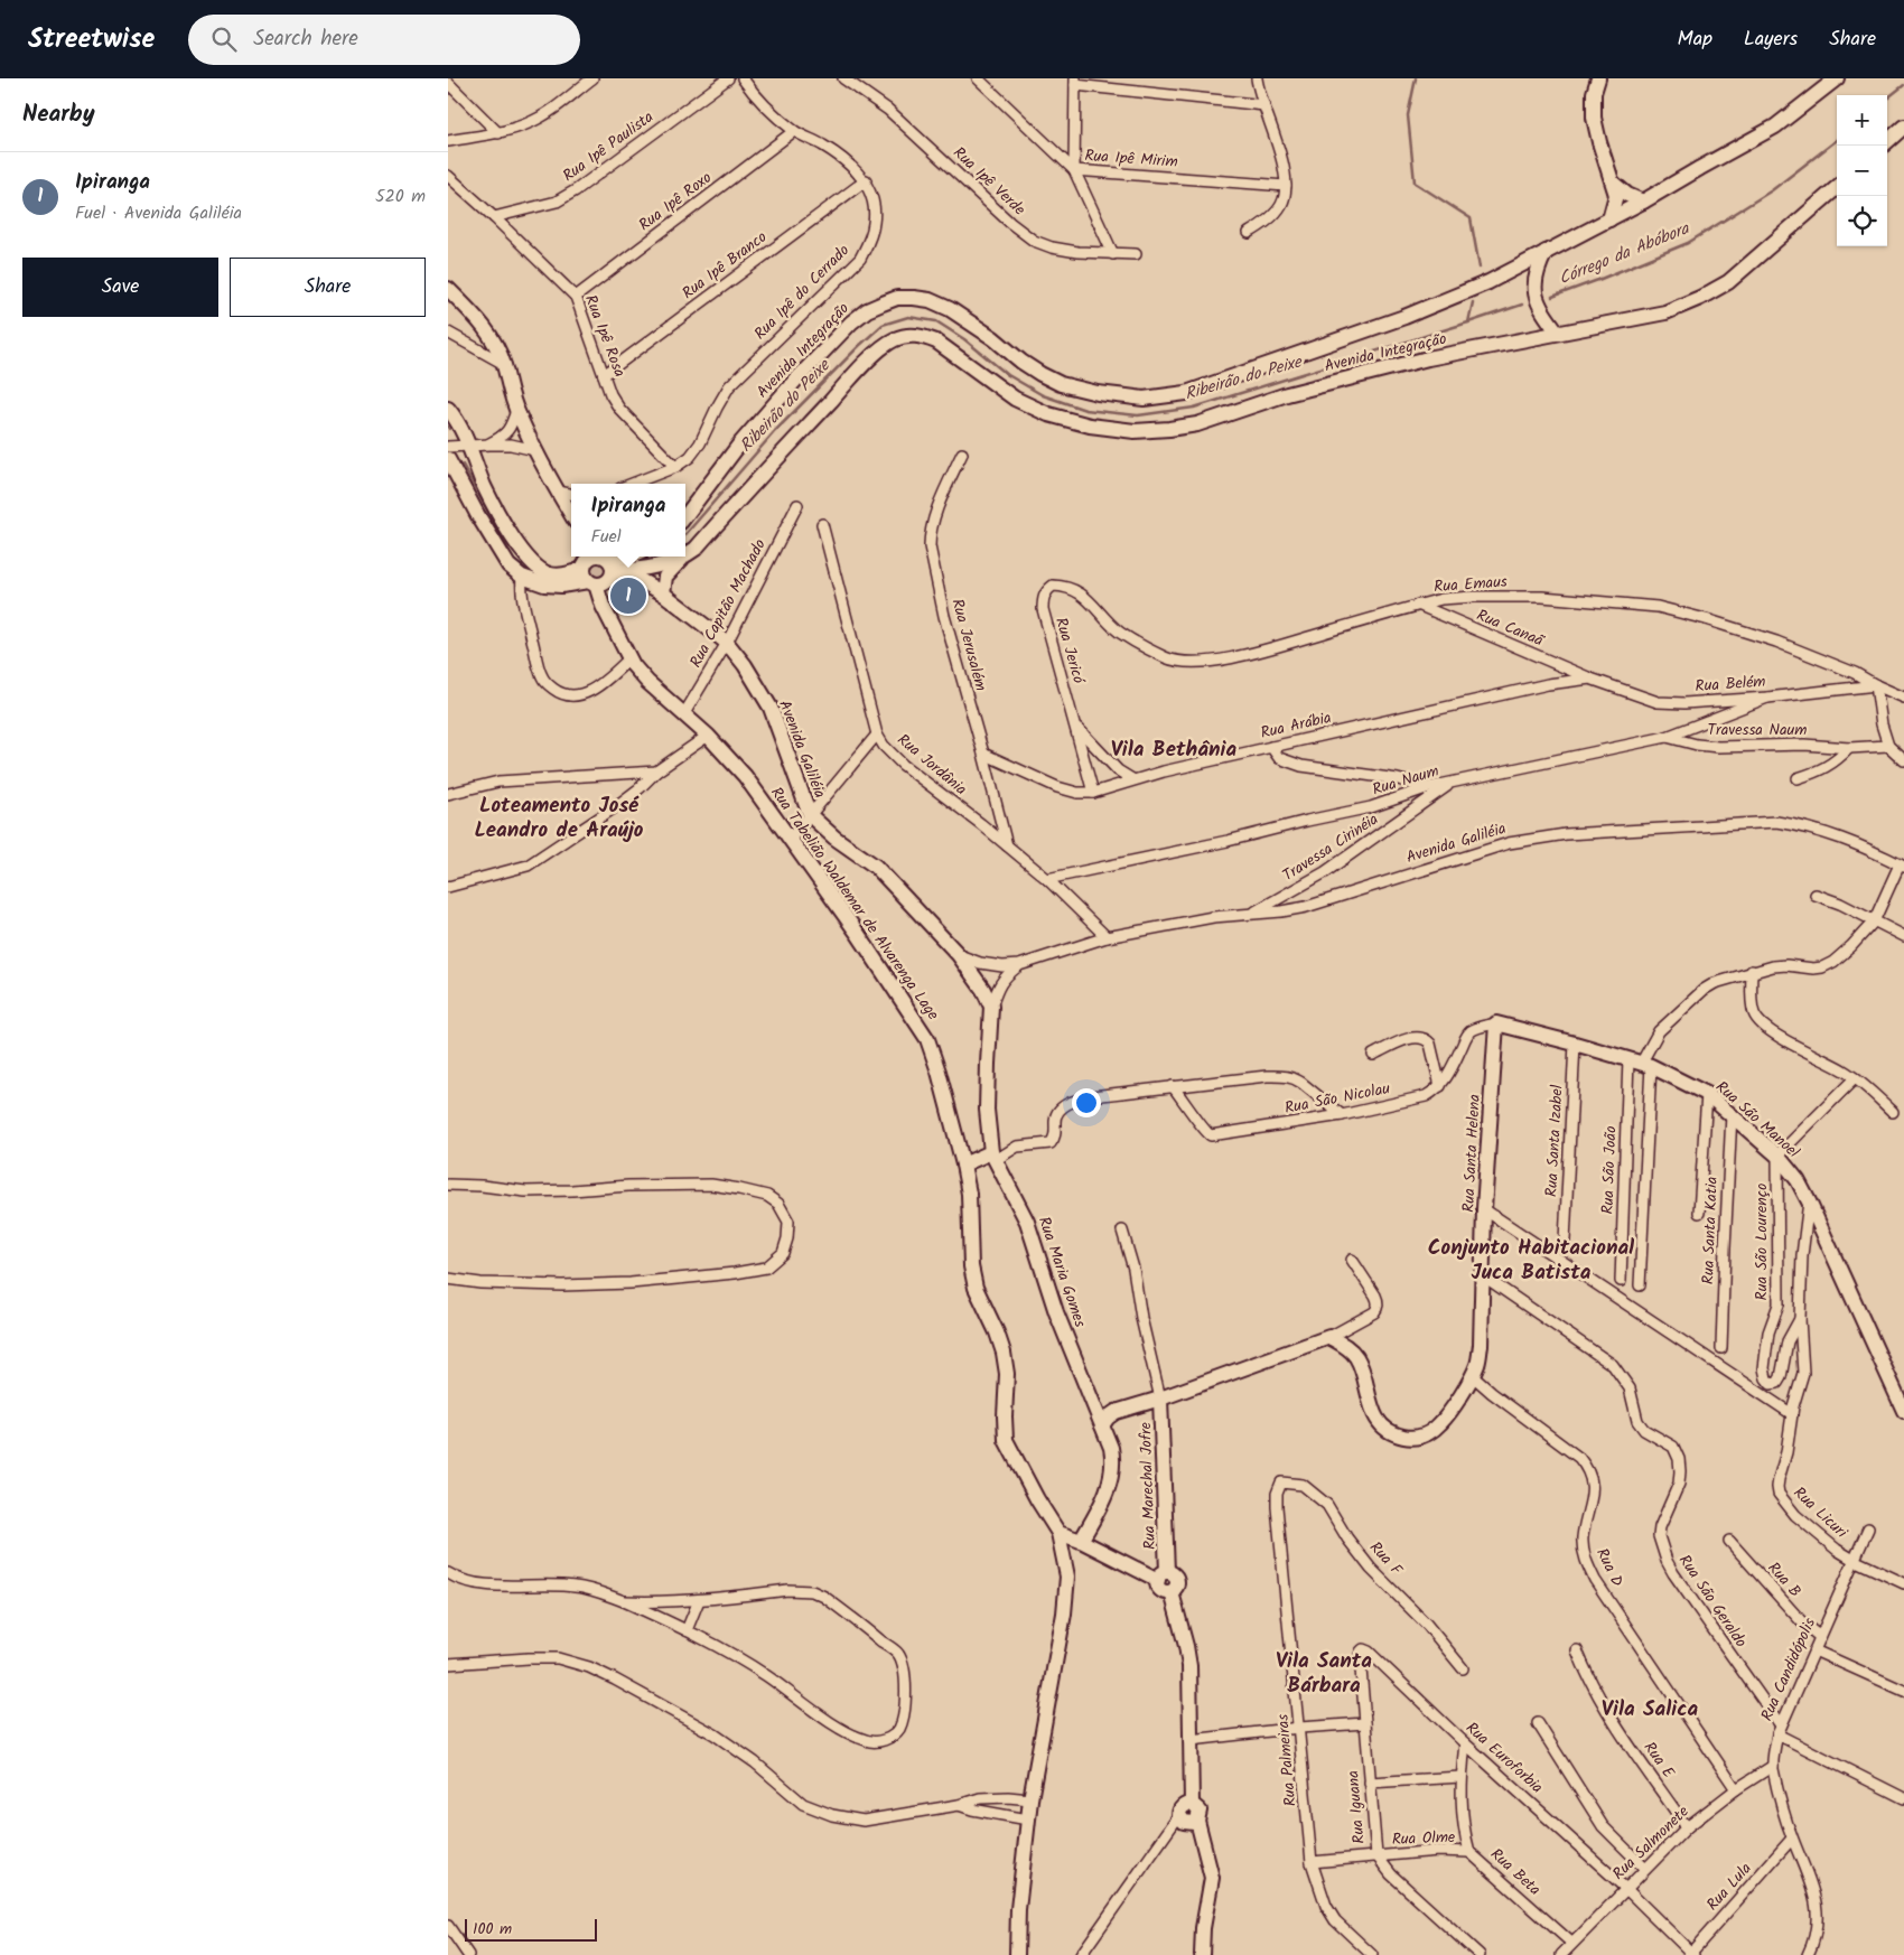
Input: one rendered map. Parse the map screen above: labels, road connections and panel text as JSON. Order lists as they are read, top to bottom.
{
  "streets": {
    "street": [
      "Rua Ipê Paulista",
      "Rua Ipê Mirim",
      "Rua Ipê Verde",
      "Rua Ipê Roxo",
      "Rua Ipê Branco",
      "Rua Ipê do Cerrado",
      "Rua Ipê Rosa",
      "Avenida Integração",
      "Rua Emaus",
      "Rua Capitão Machado",
      "Rua Canaã",
      "Rua Jerusalém",
      "Rua Jericó",
      "Rua Belém",
      "Rua Arábia",
      "Travessa Naum",
      "Avenida Galiléia",
      "Rua Jordânia",
      "Rua Naum",
      "Travessa Cirinéia",
      "Rua Tabelião Waldemar de Alvarenga Lage",
      "Rua São Nicolau",
      "Rua São Manoel",
      "Rua Santa Izabel",
      "Rua Santa Helena",
      "Rua São João",
      "Rua Santa Katia",
      "Rua São Lourenço",
      "Rua Maria Gomes",
      "Rua Marechal Jofre",
      "Rua Licuri",
      "Rua F",
      "Rua D",
      "Rua B",
      "Rua São Geraldo",
      "Rua Candidópolis",
      "Rua Euroforbia",
      "Rua Palmeiras",
      "Rua E",
      "Rua Iguana",
      "Rua Olme",
      "Rua Salmonete",
      "Rua Beta",
      "Rua Lula"
    ]
  },
  "crossings": [
    ["Rua Ipê Paulista", "Rua Ipê Rosa"],
    ["Rua Ipê Roxo", "Rua Ipê Rosa"],
    ["Rua Ipê Branco", "Rua Ipê do Cerrado"],
    ["Rua Ipê Branco", "Rua Ipê Rosa"],
    ["Rua Ipê do Cerrado", "Rua Ipê Rosa"],
    ["Avenida Integração", "Avenida Galiléia"],
    ["Rua Emaus", "Rua Canaã"],
    ["Rua Emaus", "Rua Jericó"],
    ["Rua Emaus", "Rua Belém"],
    ["Rua Capitão Machado", "Avenida Galiléia"],
    ["Rua Capitão Machado", "Rua Tabelião Waldemar de Alvarenga Lage"],
    ["Rua Canaã", "Rua Belém"],
    ["Rua Canaã", "Rua Arábia"],
    ["Rua Jerusalém", "Rua Arábia"],
    ["Rua Jerusalém", "Rua Jordânia"],
    ["Rua Jericó", "Rua Arábia"],
    ["Rua Belém", "Rua Arábia"],
    ["Rua Belém", "Rua Naum"],
    ["Travessa Naum", "Rua Naum"],
    ["Avenida Galiléia", "Rua Jordânia"],
    ["Avenida Galiléia", "Travessa Cirinéia"],
    ["Avenida Galiléia", "Rua Maria Gomes"],
    ["Rua Jordânia", "Rua Naum"],
    ["Rua Naum", "Travessa Cirinéia"],
    ["Rua São Manoel", "Rua Santa Izabel"],
    ["Rua São Manoel", "Rua Santa Helena"],
    ["Rua São Manoel", "Rua São João"],
    ["Rua São Manoel", "Rua Santa Katia"],
    ["Rua São Manoel", "Rua São Lourenço"],
    ["Rua São Manoel", "Rua Licuri"],
    ["Rua Santa Helena", "Rua D"],
    ["Rua Santa Helena", "Rua São Geraldo"],
    ["Rua São Lourenço", "Rua Licuri"],
    ["Rua Licuri", "Rua Candidópolis"],
    ["Rua F", "Rua Palmeiras"],
    ["Rua D", "Rua Salmonete"],
    ["Rua B", "Rua Candidópolis"],
    ["Rua São Geraldo", "Rua Candidópolis"],
    ["Rua Candidópolis", "Rua Salmonete"],
    ["Rua Candidópolis", "Rua Lula"],
    ["Rua Euroforbia", "Rua Iguana"],
    ["Rua Euroforbia", "Rua Salmonete"],
    ["Rua Euroforbia", "Rua Beta"],
    ["Rua Euroforbia", "Rua Lula"],
    ["Rua Palmeiras", "Rua Olme"],
    ["Rua E", "Rua Salmonete"],
    ["Rua Iguana", "Rua Olme"],
    ["Rua Olme", "Rua Beta"],
    ["Rua Salmonete", "Rua Beta"]
  ],
  "districts": [
    "Vila Bethânia",
    "Loteamento José Leandro de Araújo",
    "Conjunto Habitacional Juca Batista",
    "Vila Santa Bárbara",
    "Vila Salica"
  ],
  "water": ["Córrego da Abóbora", "Ribeirão do Peixe"],
  "scale_bar": "100 m",
  "page": {
    "header": "Streetwise",
    "search": "Search here",
    "nav": ["Map", "Layers", "Share"],
    "heading": "Nearby",
    "map_buttons": ["+", "−"],
    "list": [
      {
        "mark": "1",
        "name": "Ipiranga",
        "note": "Fuel · Avenida Galiléia",
        "value": "520 m"
      }
    ],
    "buttons": ["Save", "Share"],
    "popup": ["Ipiranga", "Fuel"],
    "pins": "1",
    "scale": "100 m"
  }
}
